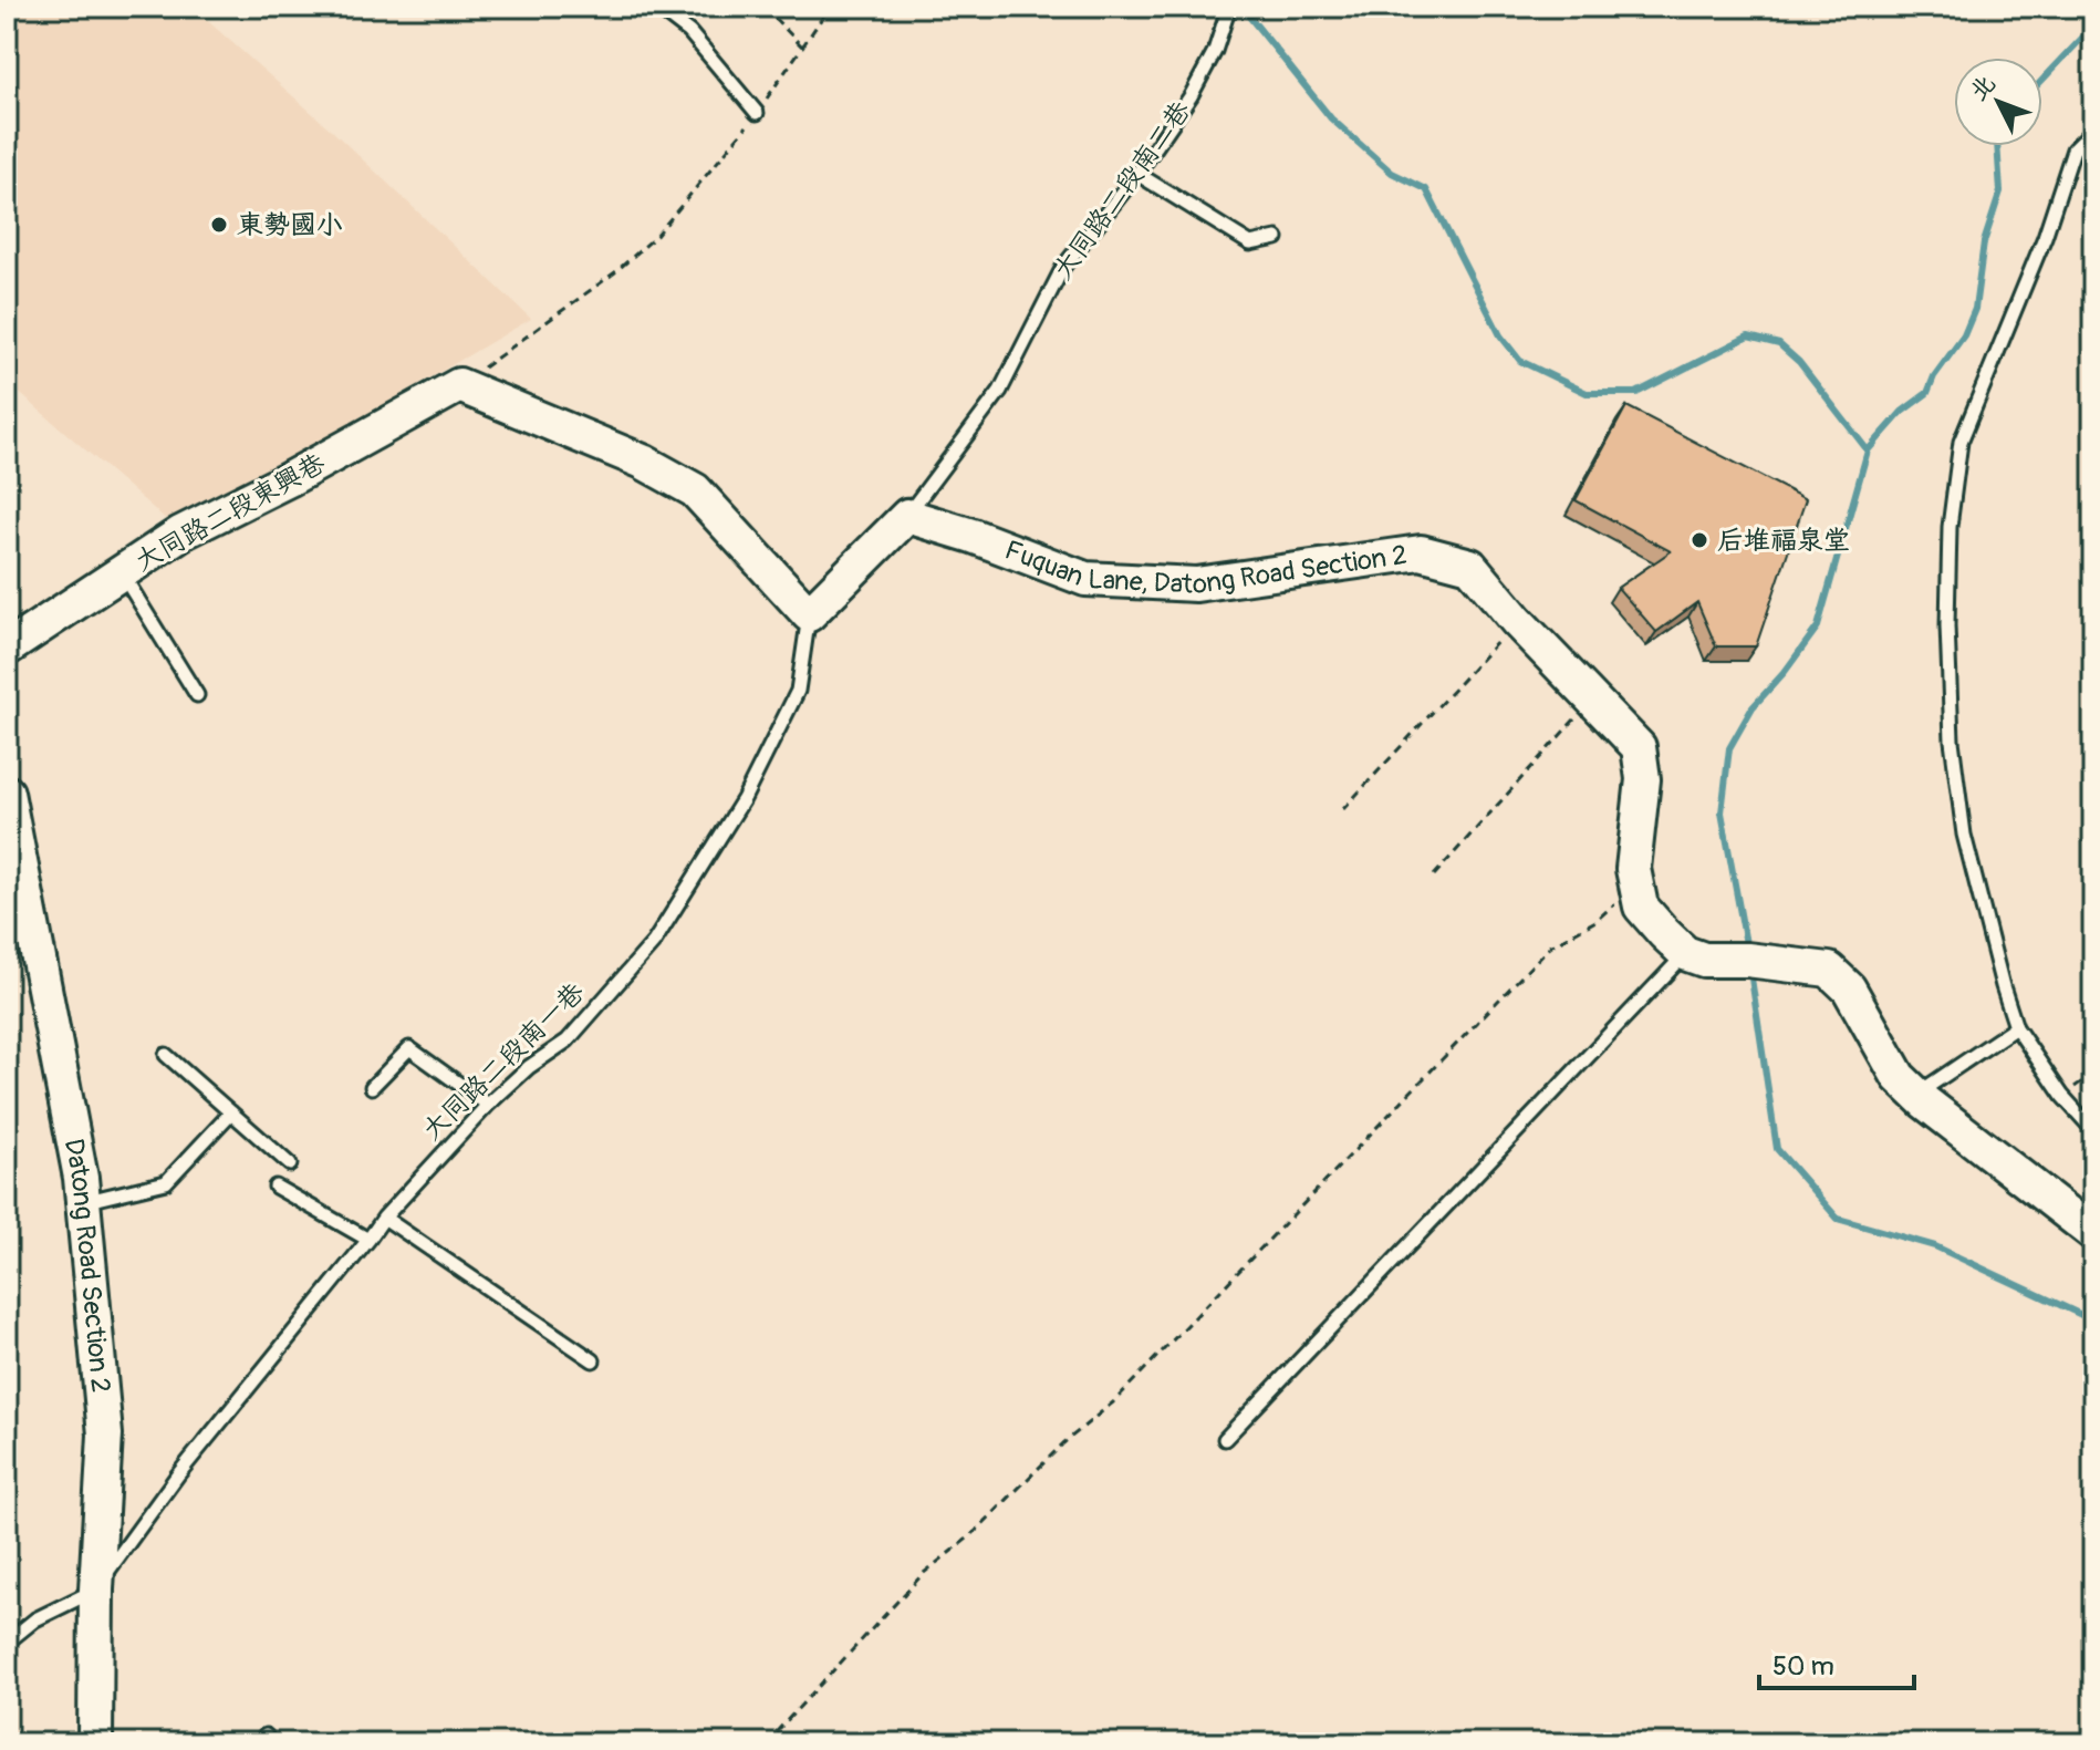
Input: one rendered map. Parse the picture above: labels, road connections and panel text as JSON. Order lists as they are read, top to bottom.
{
  "streets": {
    "street": [
      "大同路二段南二巷",
      "大同路二段東興巷",
      "Fuquan Lane, Datong Road Section 2",
      "Datong Road Section 2"
    ],
    "lane": ["大同路二段南一巷"]
  },
  "crossings": [
    ["大同路二段南二巷", "Fuquan Lane, Datong Road Section 2"],
    ["大同路二段南二巷", "大同路二段南一巷"],
    ["大同路二段南一巷", "Datong Road Section 2"]
  ],
  "places": ["東勢國小", "后堆福泉堂"],
  "scale_bar": "50 m",
  "north": "top left"
}
